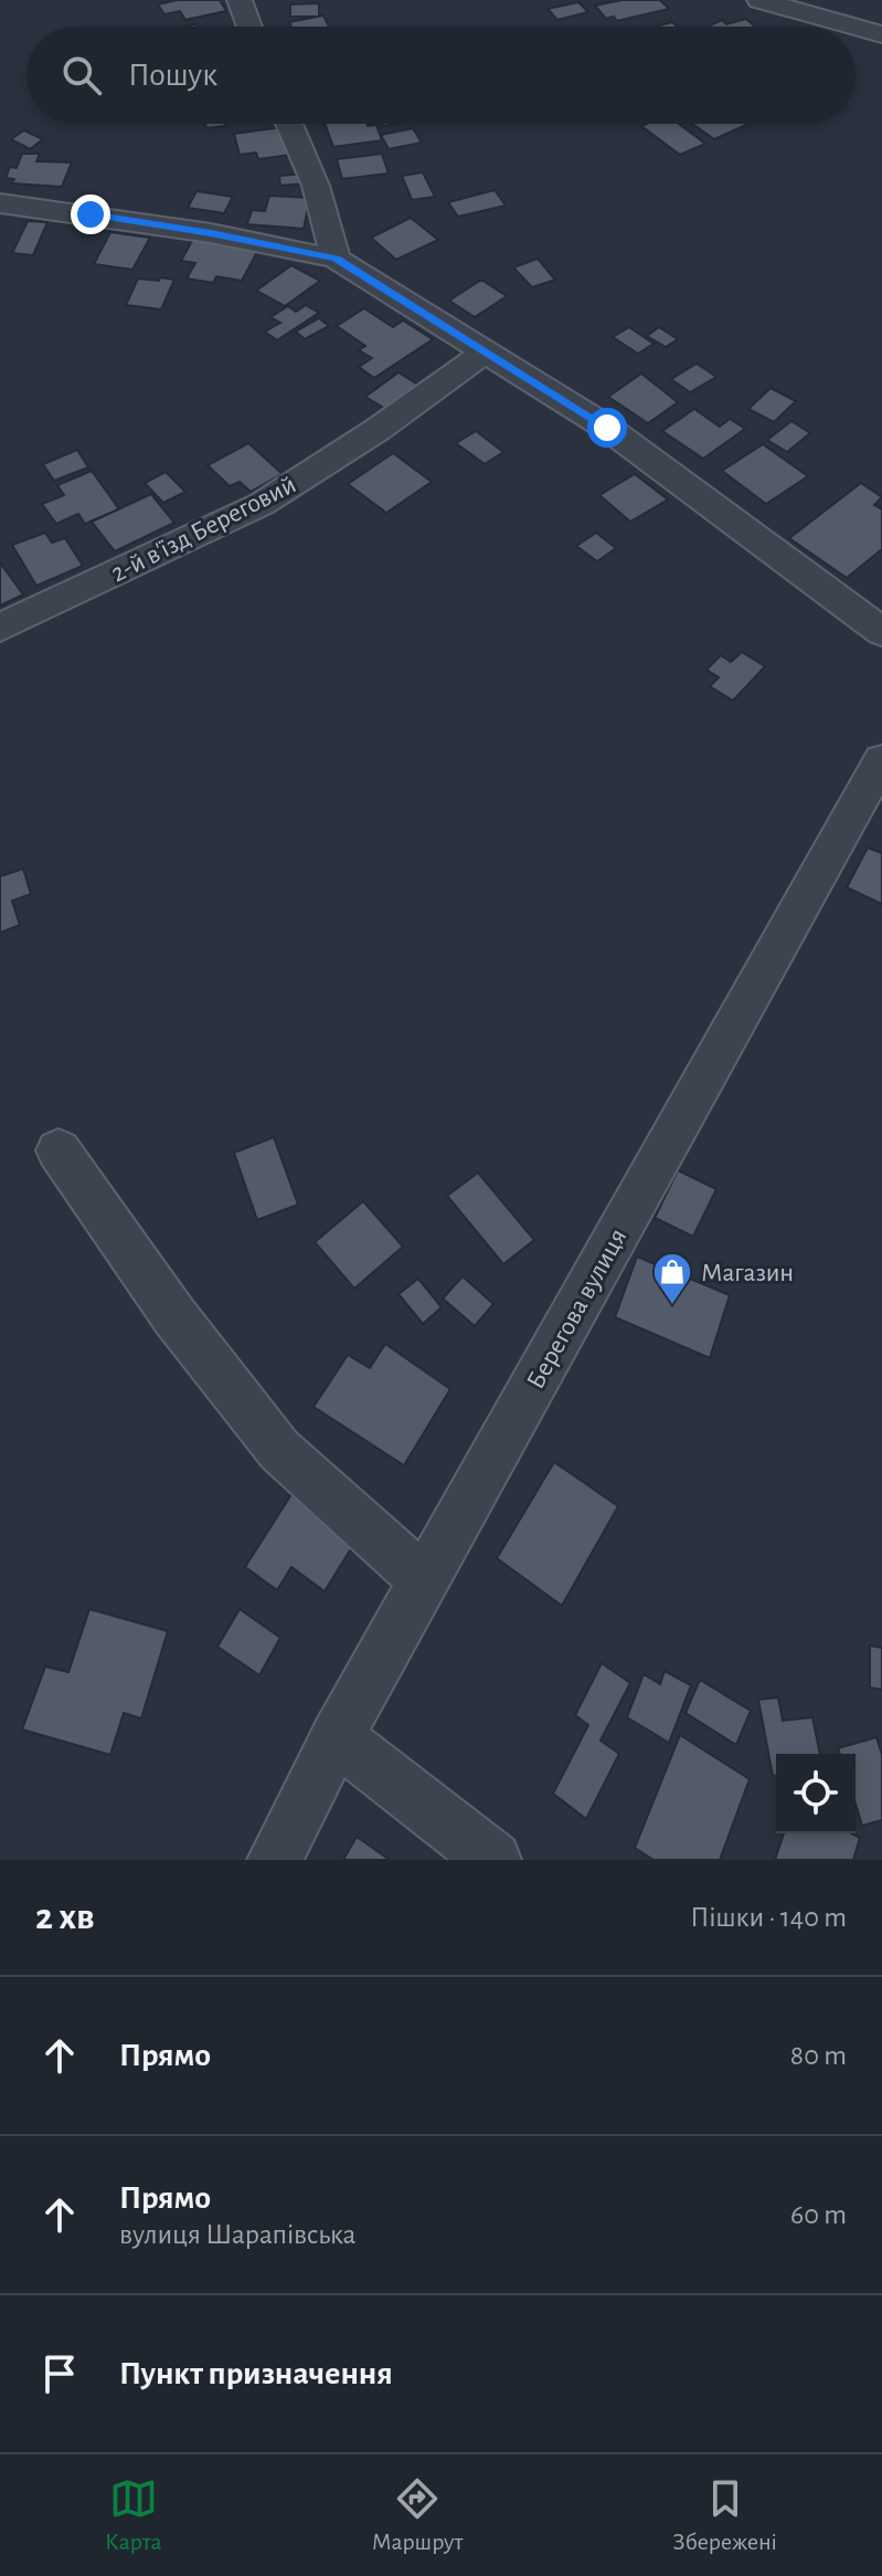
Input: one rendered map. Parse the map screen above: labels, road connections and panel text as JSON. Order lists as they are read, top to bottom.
{
  "streets": {
    "street": ["2-й в'їзд Береговий", "Берегова вулиця"]
  },
  "places": {
    "shop": ["Магазин"]
  },
  "page": {
    "search": "Пошук",
    "heading": ["2 хв", "Пішки · 140 m"],
    "list": [
      ["Прямо", "80 m"],
      ["Прямо", "вулиця Шарапівська", "60 m"],
      "Пункт призначення"
    ],
    "nav": ["Карта", "Маршрут", "Збережені"]
  }
}
